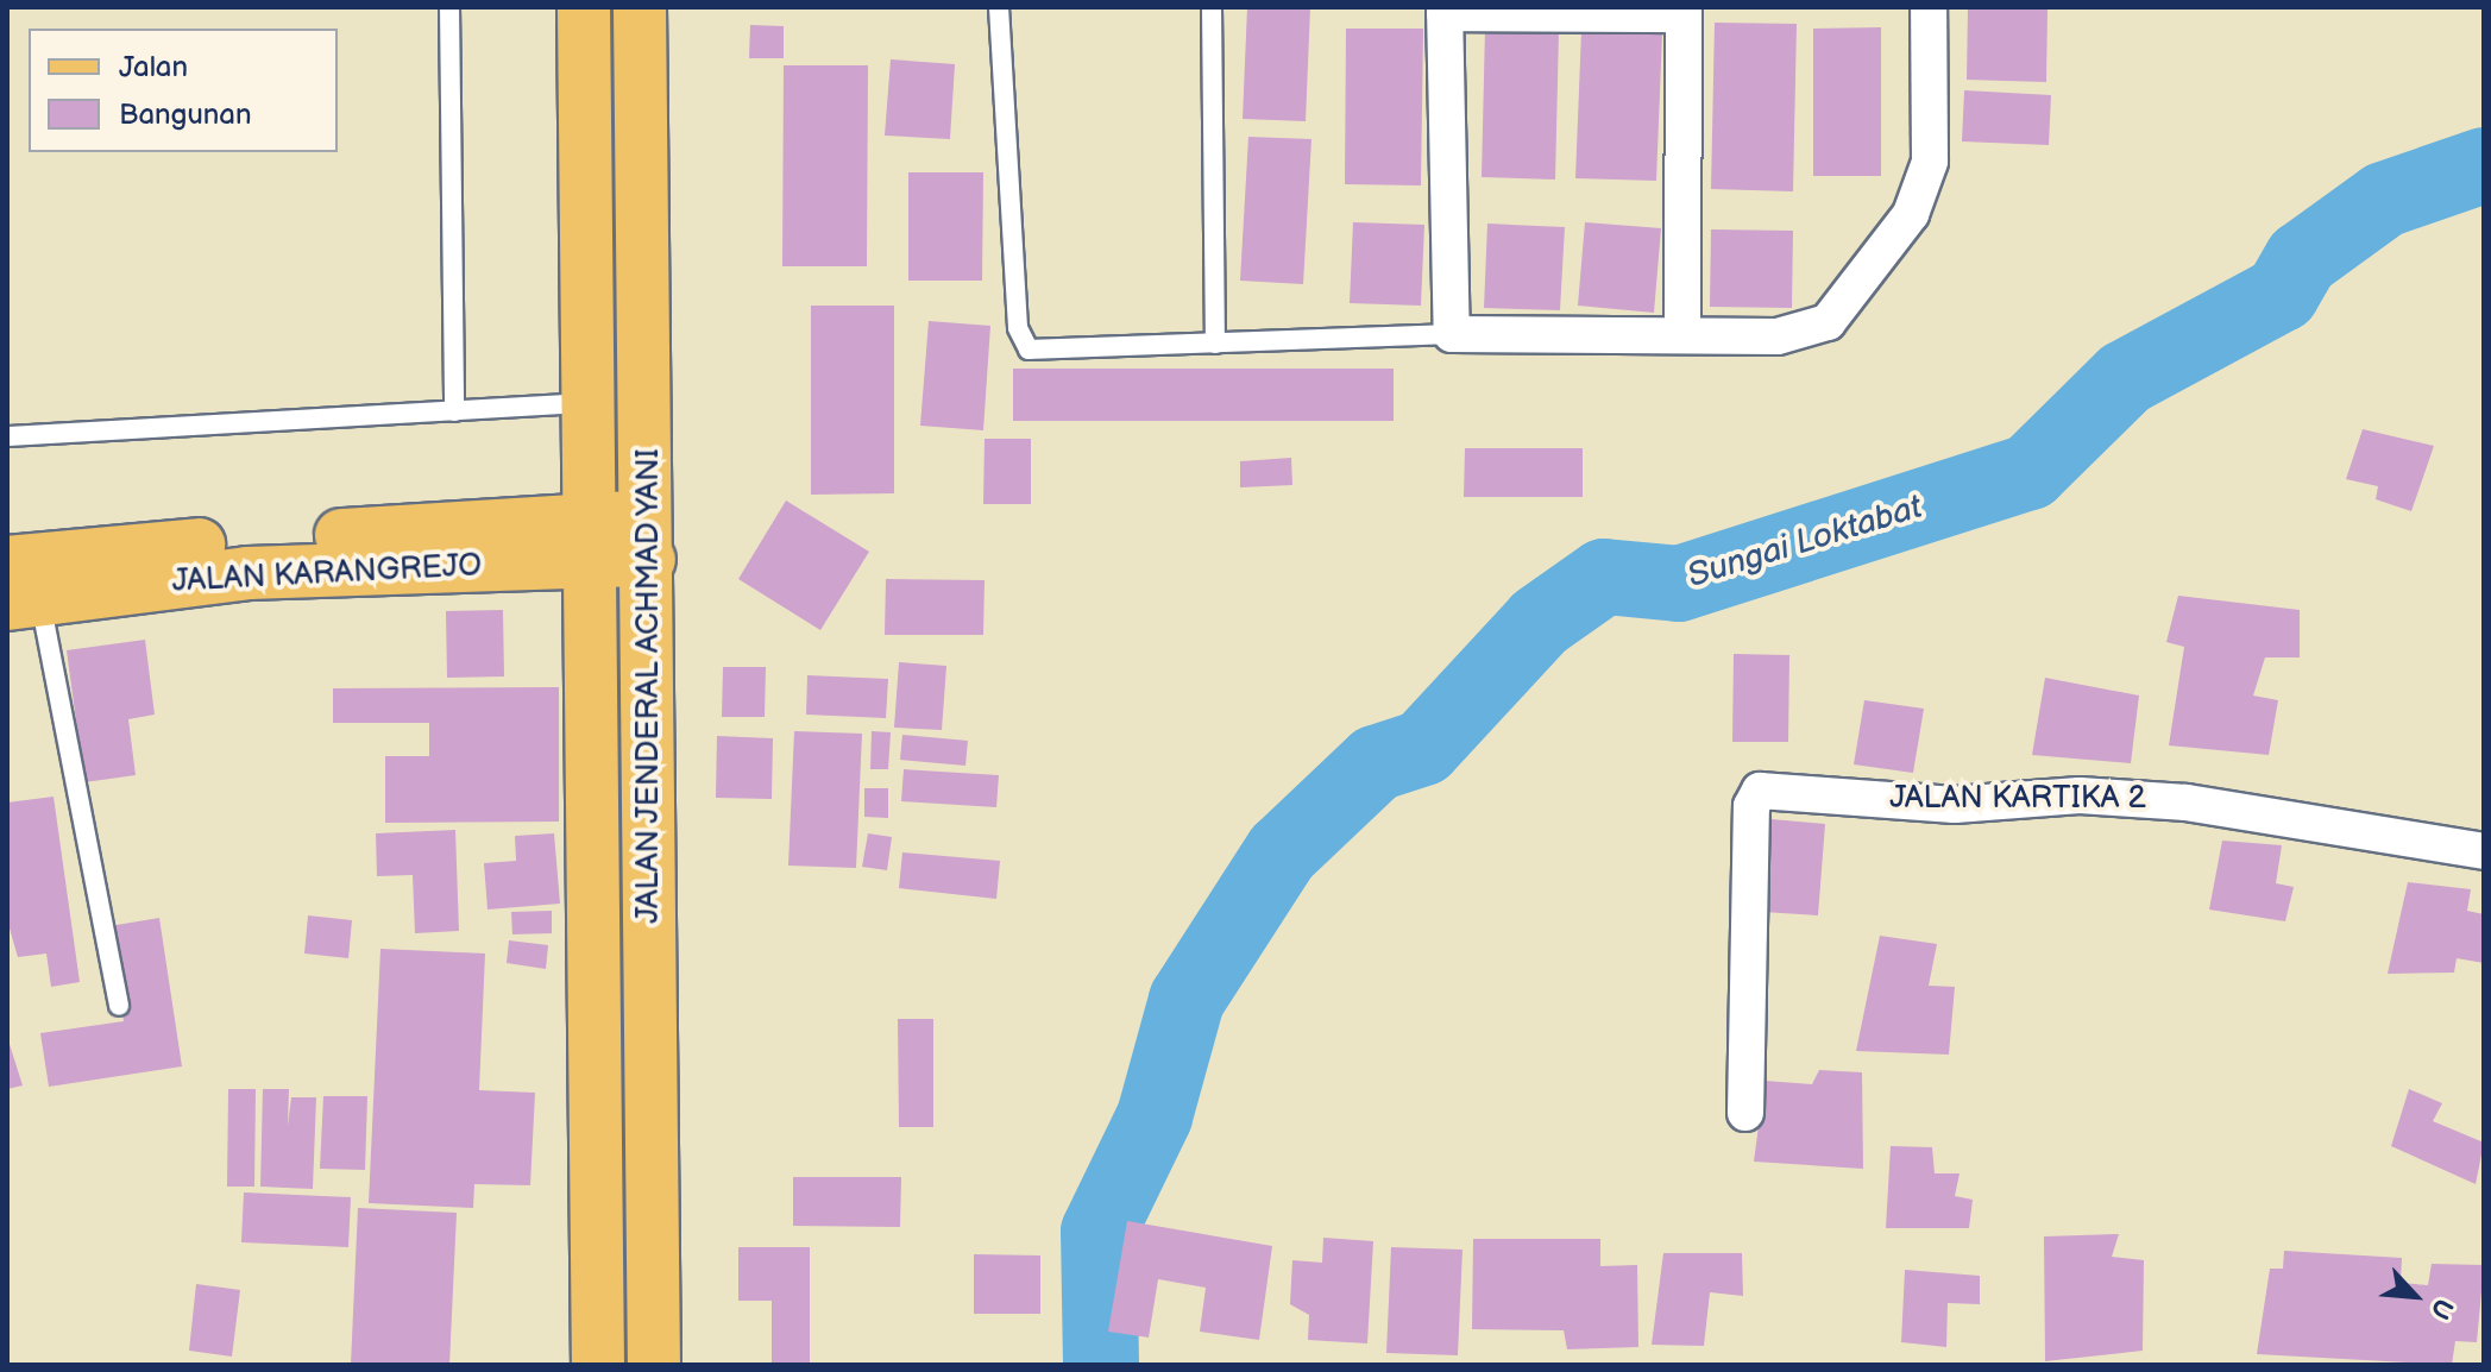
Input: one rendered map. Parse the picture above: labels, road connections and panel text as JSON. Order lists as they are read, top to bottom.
{
  "streets": {
    "main road": ["JALAN KARANGREJO", "JALAN JENDERAL ACHMAD YANI"],
    "street": ["JALAN KARTIKA 2"]
  },
  "crossings": [
    ["JALAN KARANGREJO", "JALAN JENDERAL ACHMAD YANI"]
  ],
  "water": ["Sungai Loktabat"],
  "legend": ["Jalan", "Bangunan"],
  "north": "bottom right"
}
